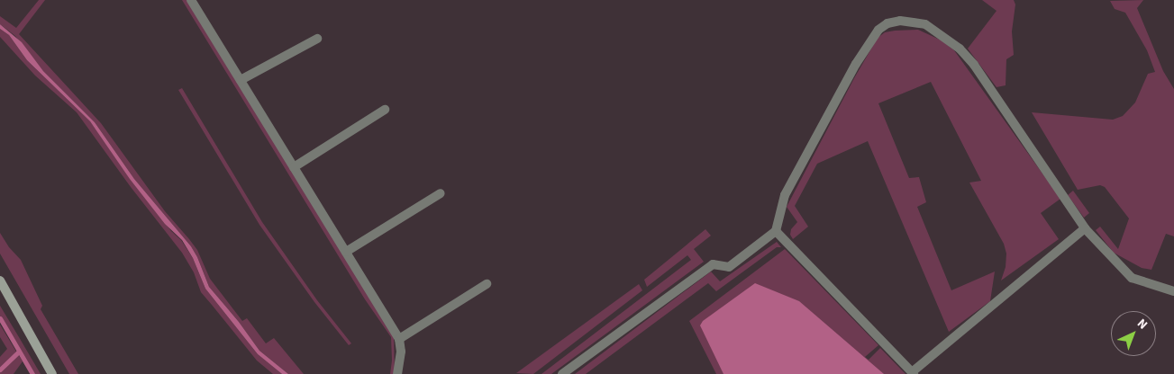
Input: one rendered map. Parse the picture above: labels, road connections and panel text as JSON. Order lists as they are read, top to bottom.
{
  "north": "top right"
}
